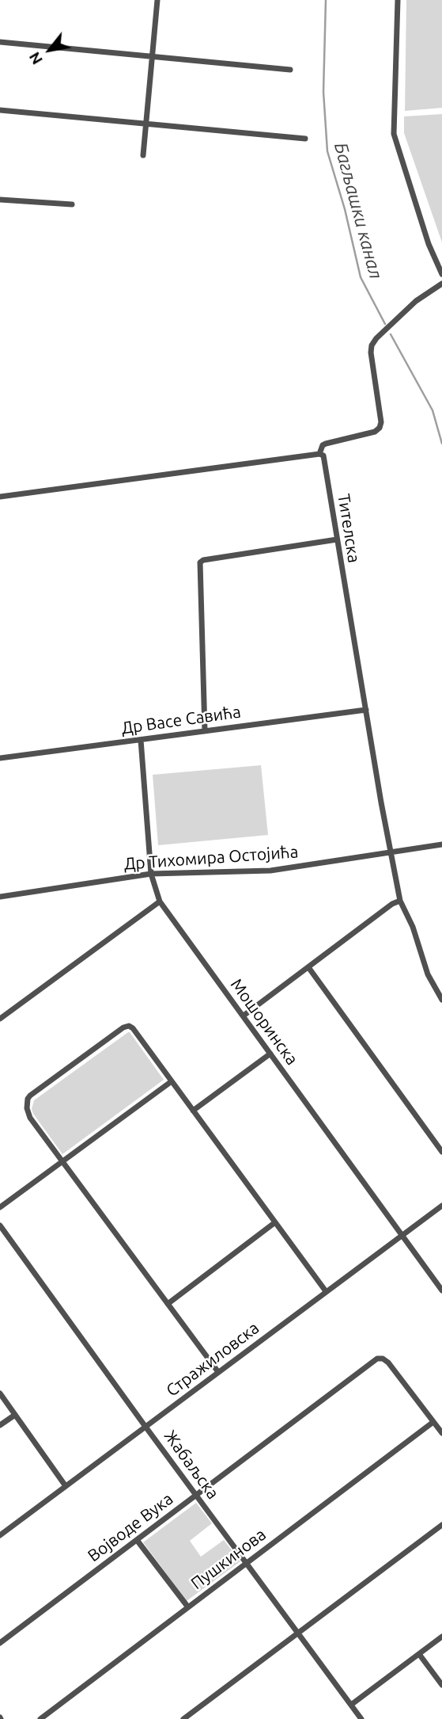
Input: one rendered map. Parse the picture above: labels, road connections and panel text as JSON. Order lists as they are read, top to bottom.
{
  "streets": {
    "street": [
      "Тителска",
      "Др Васе Савића",
      "Др Тихомира Остојића",
      "Мошоринска",
      "Стражиловска",
      "Жабаљска",
      "Војводе Вука",
      "Пушкинова"
    ]
  },
  "crossings": [
    ["Тителска", "Др Васе Савића"],
    ["Тителска", "Др Тихомира Остојића"],
    ["Др Васе Савића", "Мошоринска"],
    ["Др Тихомира Остојића", "Мошоринска"],
    ["Мошоринска", "Стражиловска"],
    ["Стражиловска", "Жабаљска"],
    ["Жабаљска", "Војводе Вука"],
    ["Жабаљска", "Пушкинова"],
    ["Војводе Вука", "Пушкинова"]
  ],
  "water": ["Багљашки канал"],
  "north": "bottom left"
}
